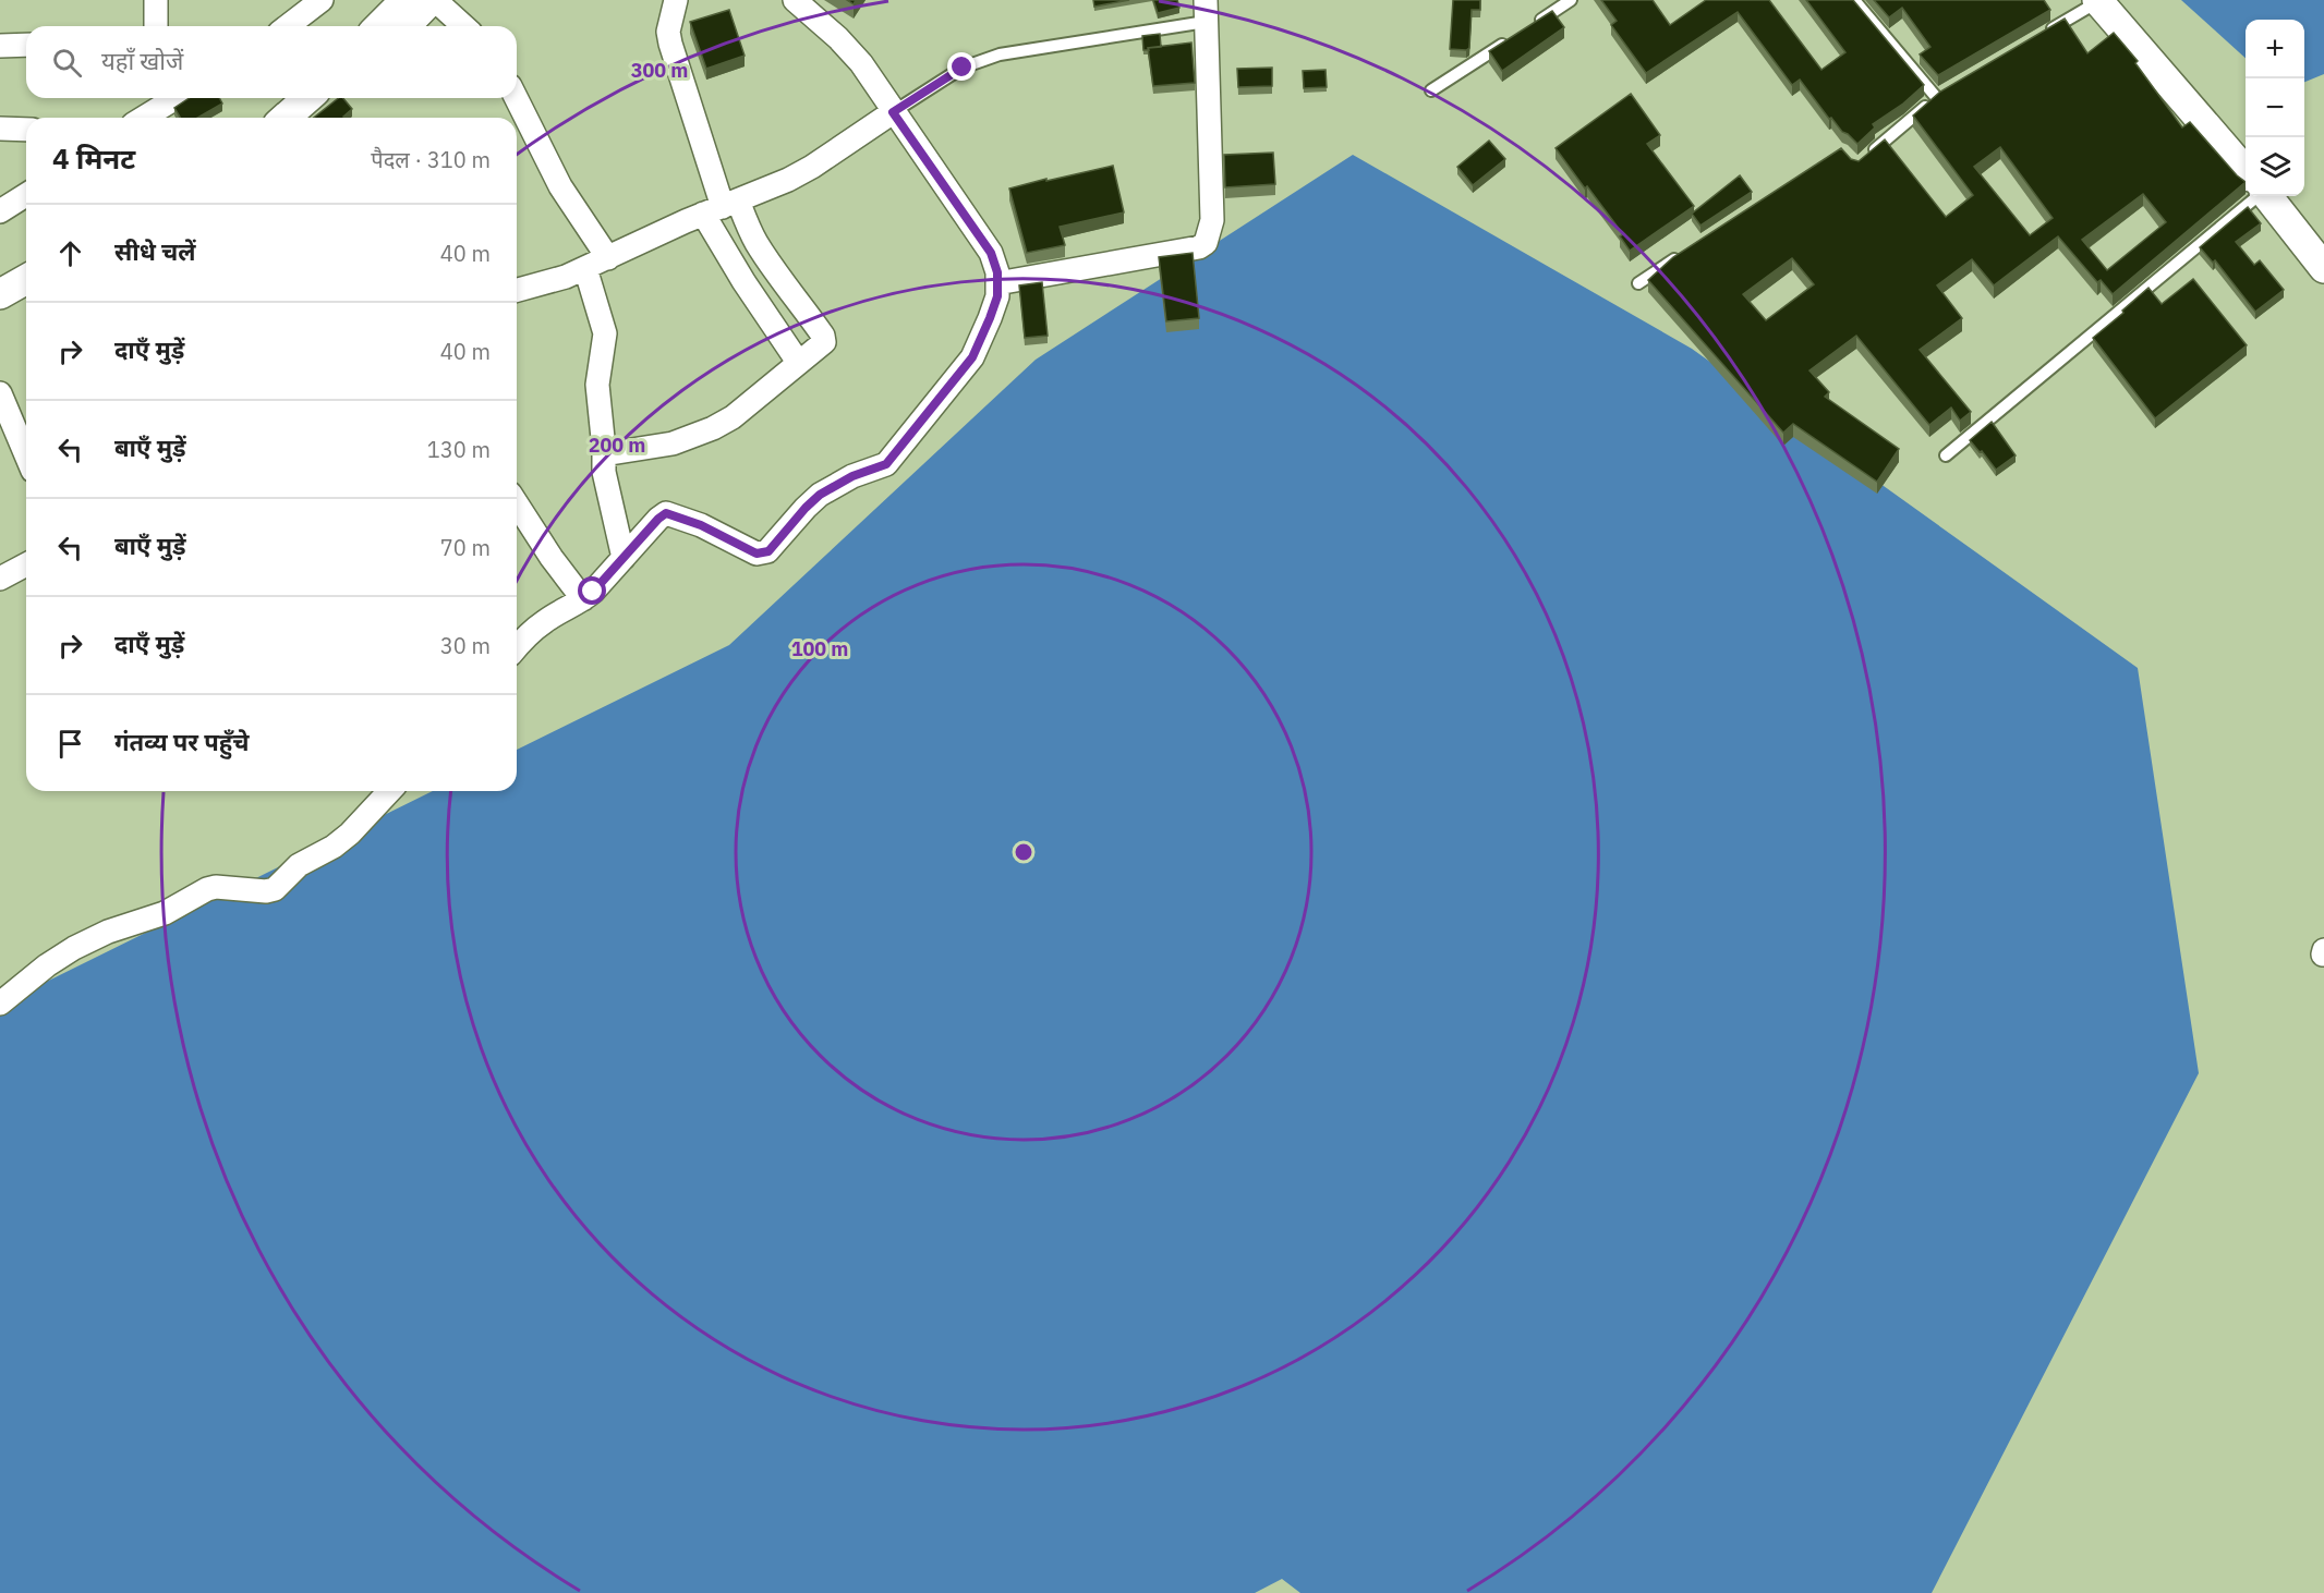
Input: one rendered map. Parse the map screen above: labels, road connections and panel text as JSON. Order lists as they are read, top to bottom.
{
  "page": {
    "map_buttons": ["+", "−"],
    "search": "यहाँ खोजें",
    "heading": ["4 मिनट", "पैदल · 310 m"],
    "list": [
      ["सीधे चलें", "40 m"],
      ["दाएँ मुड़ें", "40 m"],
      ["बाएँ मुड़ें", "130 m"],
      ["बाएँ मुड़ें", "70 m"],
      ["दाएँ मुड़ें", "30 m"],
      "गंतव्य पर पहुँचे"
    ]
  },
  "rings": ["300 m", "200 m", "100 m"]
}
